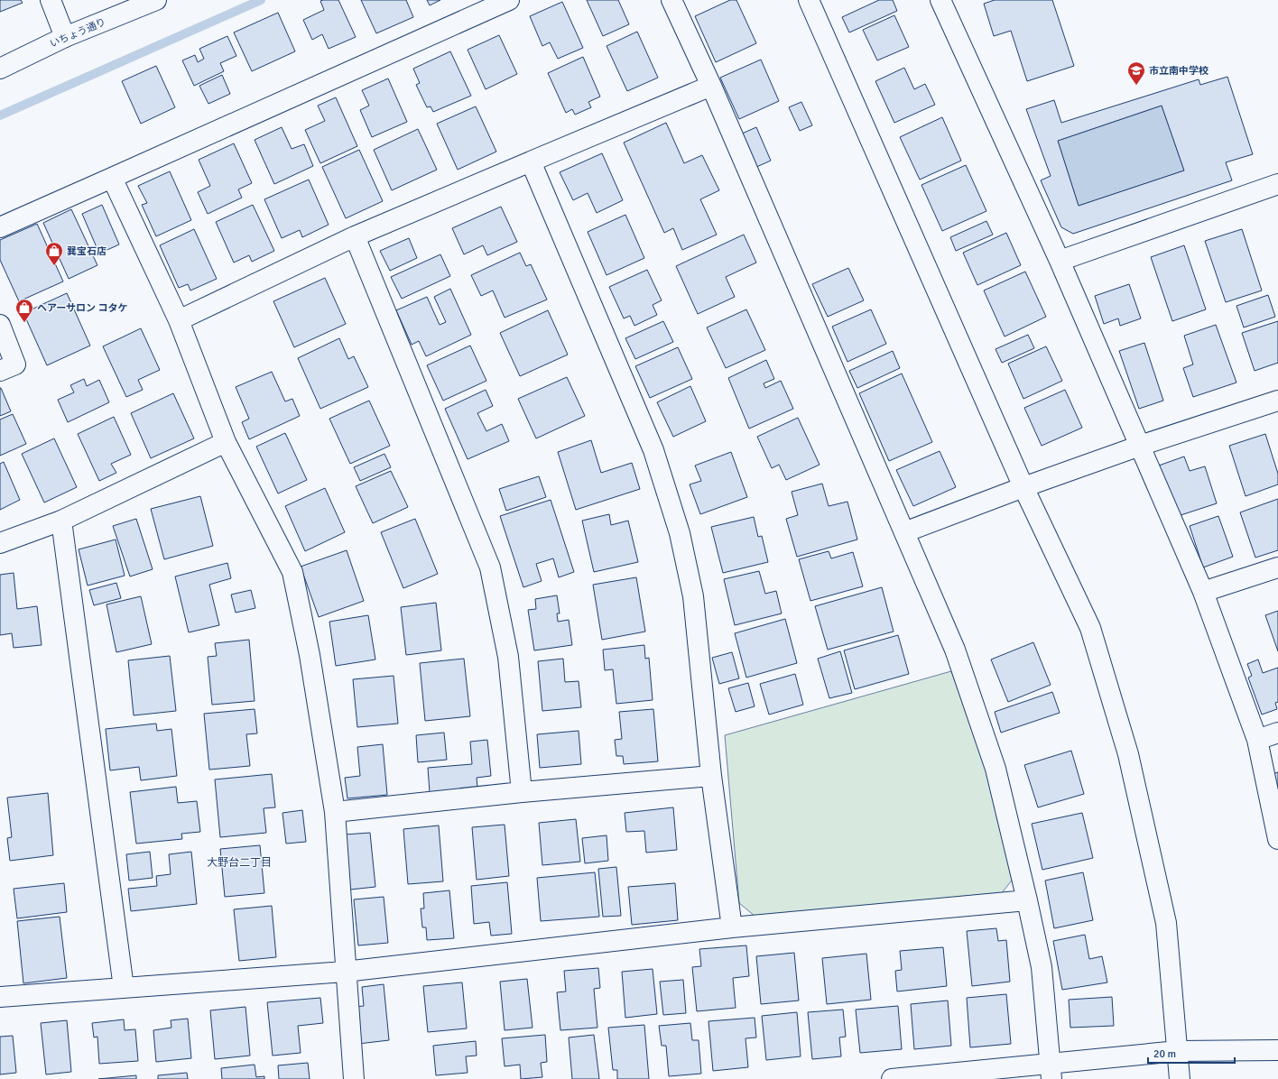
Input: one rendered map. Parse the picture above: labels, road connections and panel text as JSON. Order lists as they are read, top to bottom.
{
  "streets": {
    "street": ["いちょう通り"]
  },
  "districts": ["大野台二丁目"],
  "places": {
    "school or university": ["市立南中学校"],
    "shop": ["巽宝石店", "ヘアーサロン コタケ"]
  },
  "scale_bar": "20 m"
}
